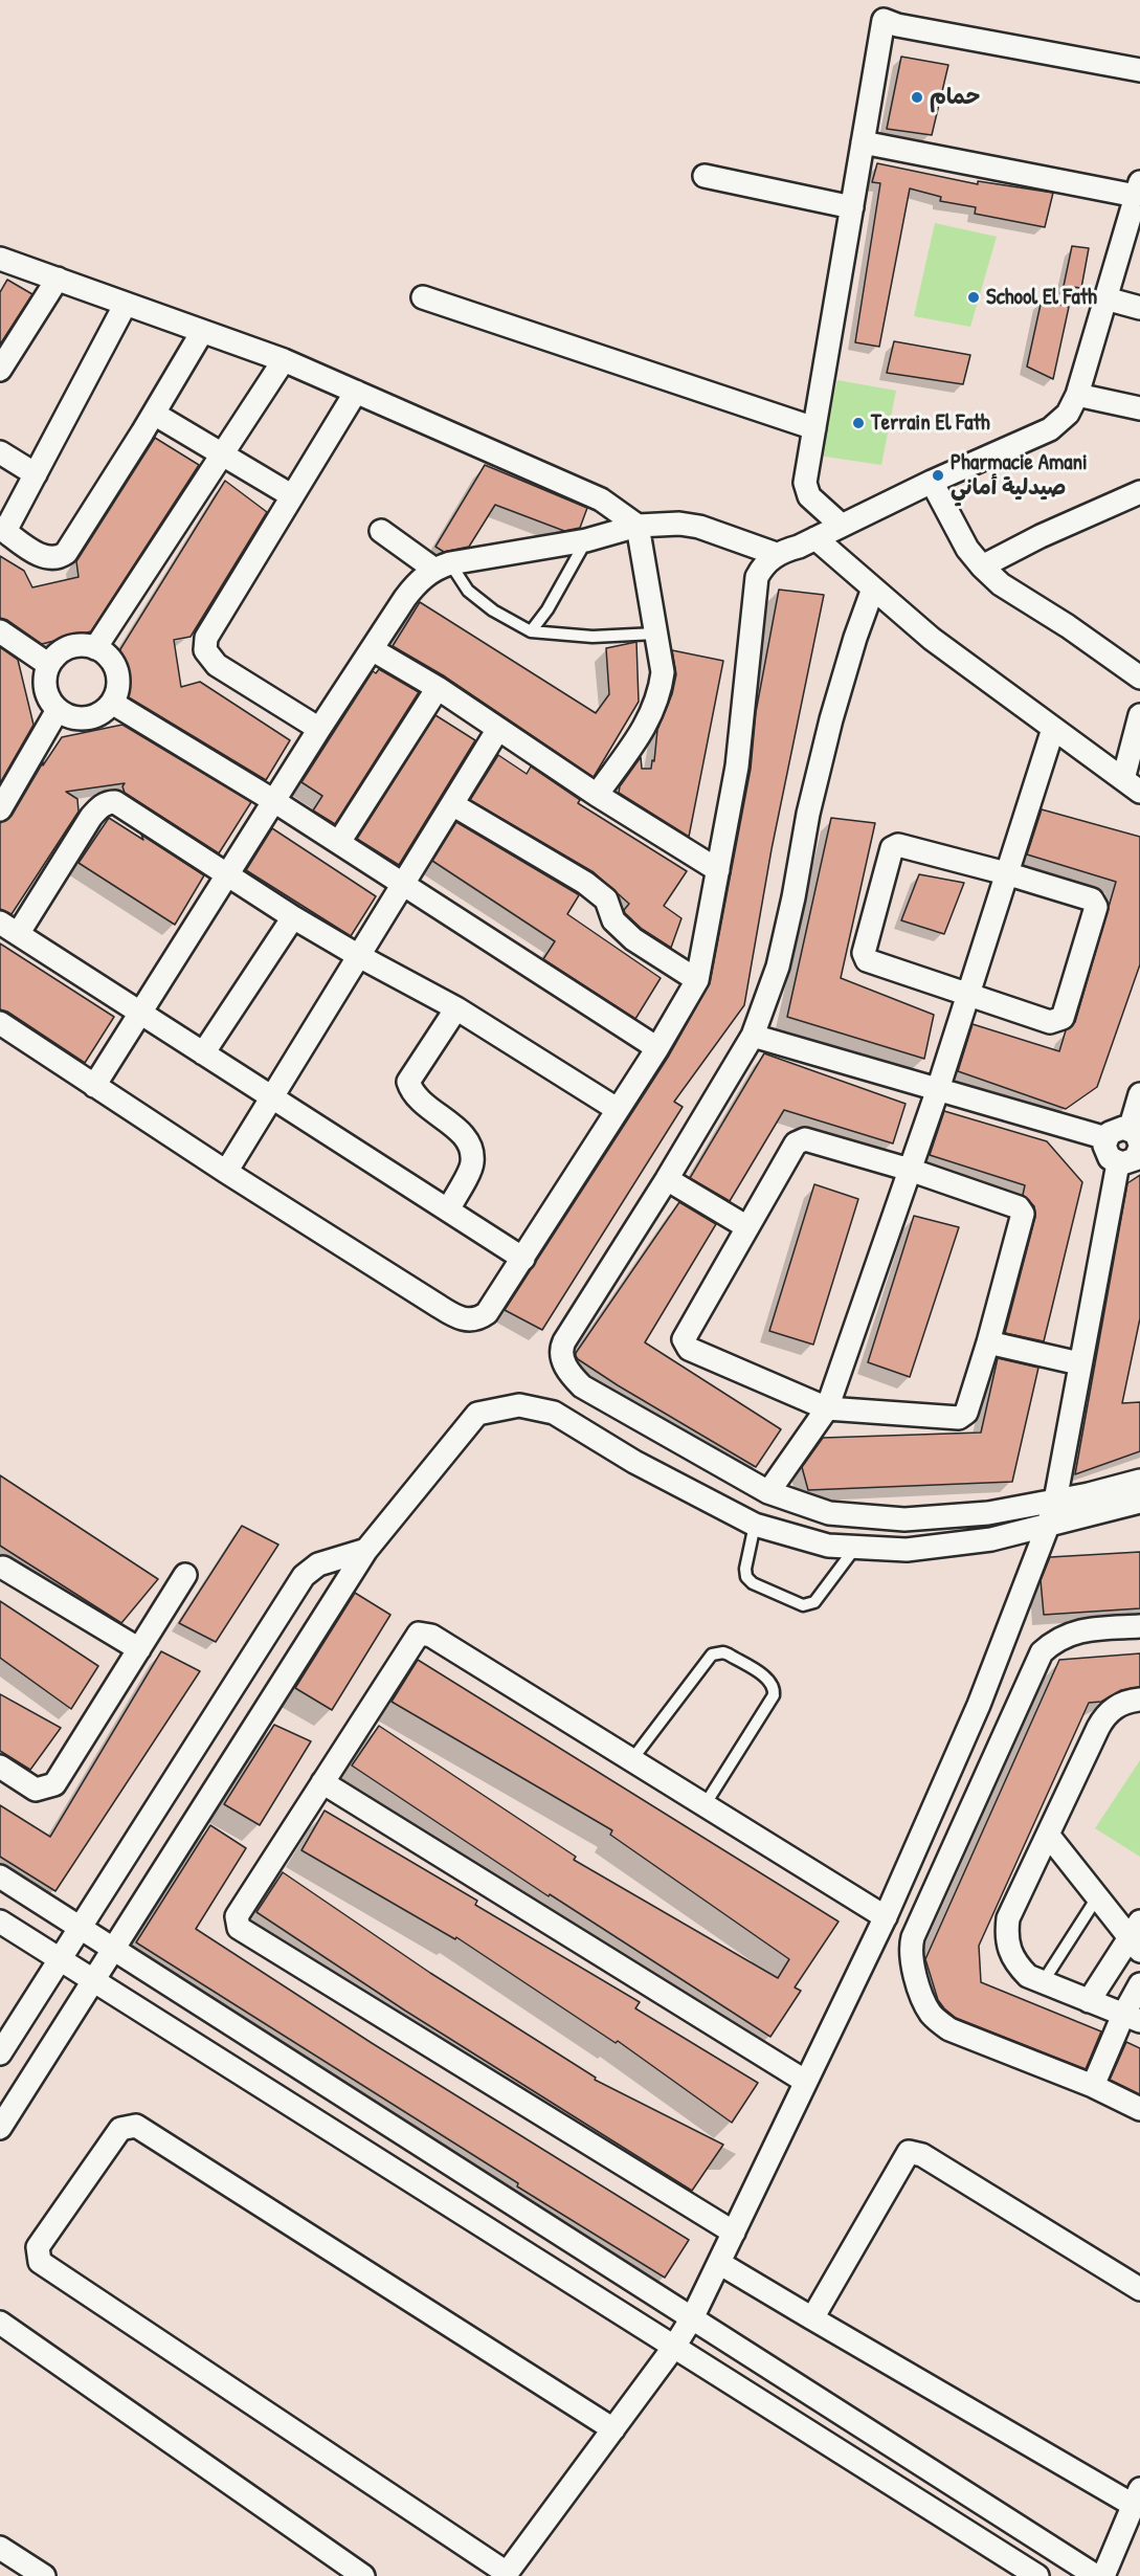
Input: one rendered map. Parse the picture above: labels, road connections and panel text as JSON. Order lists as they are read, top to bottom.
{
  "places": [
    "حمام",
    "School El Fath",
    "Terrain El Fath",
    "Pharmacie Amani صيدلية أماني"
  ]
}
